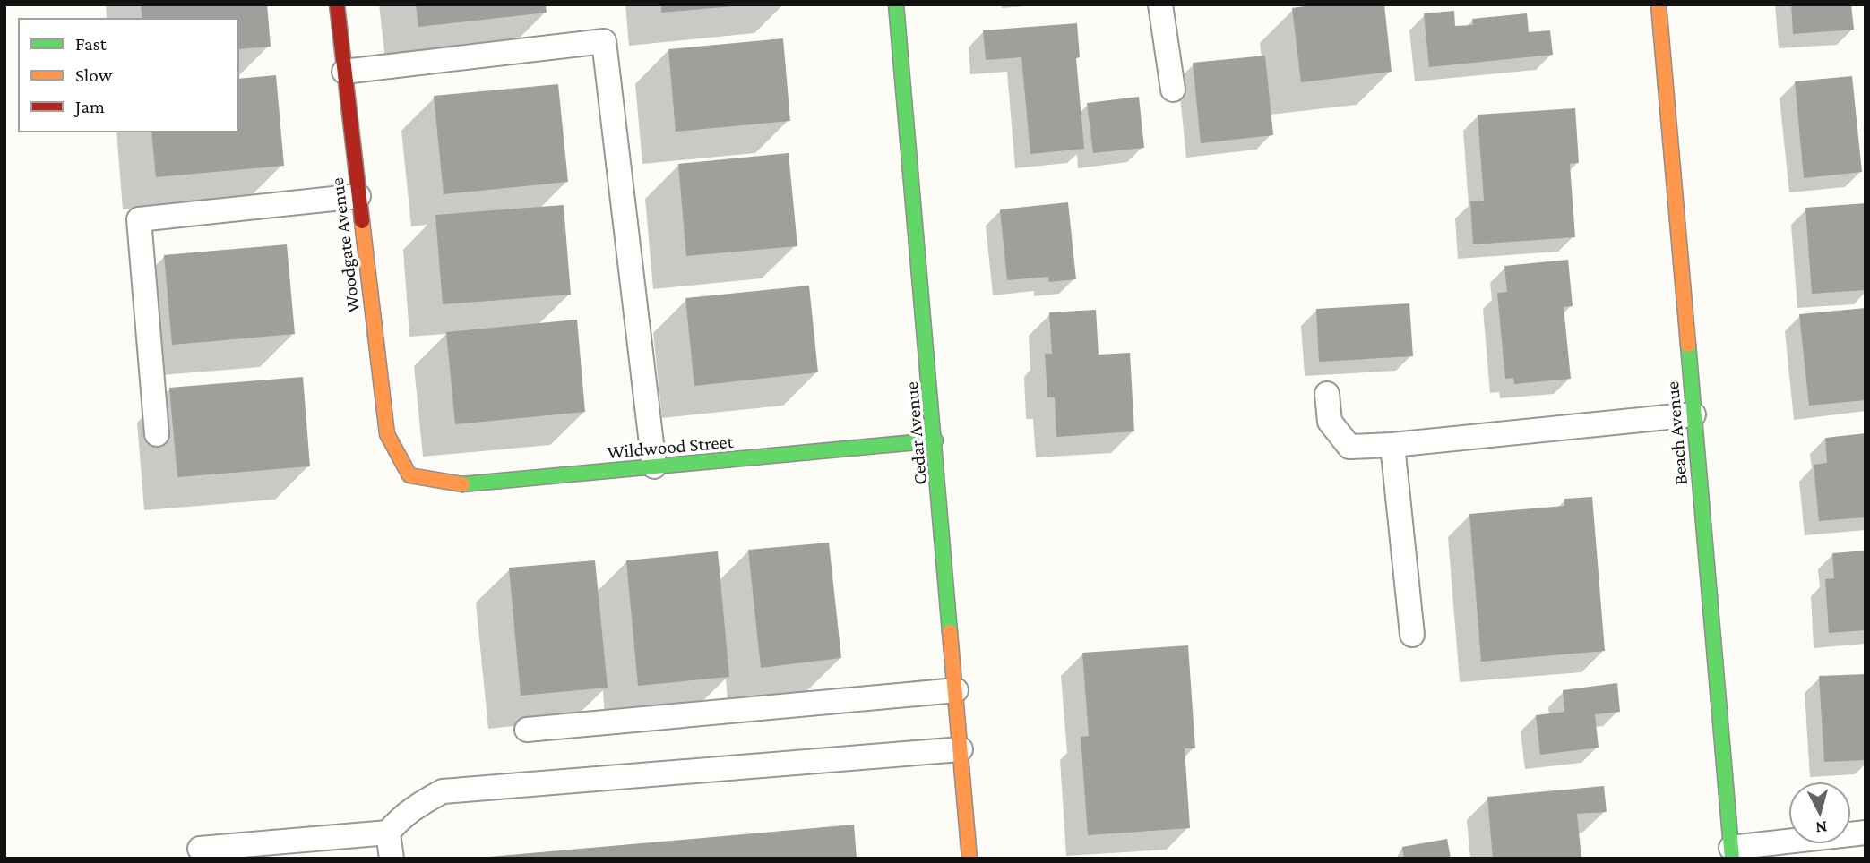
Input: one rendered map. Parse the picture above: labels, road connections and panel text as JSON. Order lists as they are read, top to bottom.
{
  "streets": {
    "street": [
      "Woodgate Avenue",
      "Cedar Avenue",
      "Beach Avenue",
      "Wildwood Street"
    ]
  },
  "crossings": [
    ["Woodgate Avenue", "Wildwood Street"],
    ["Cedar Avenue", "Wildwood Street"]
  ],
  "legend": ["Fast", "Slow", "Jam"],
  "north": "bottom"
}
